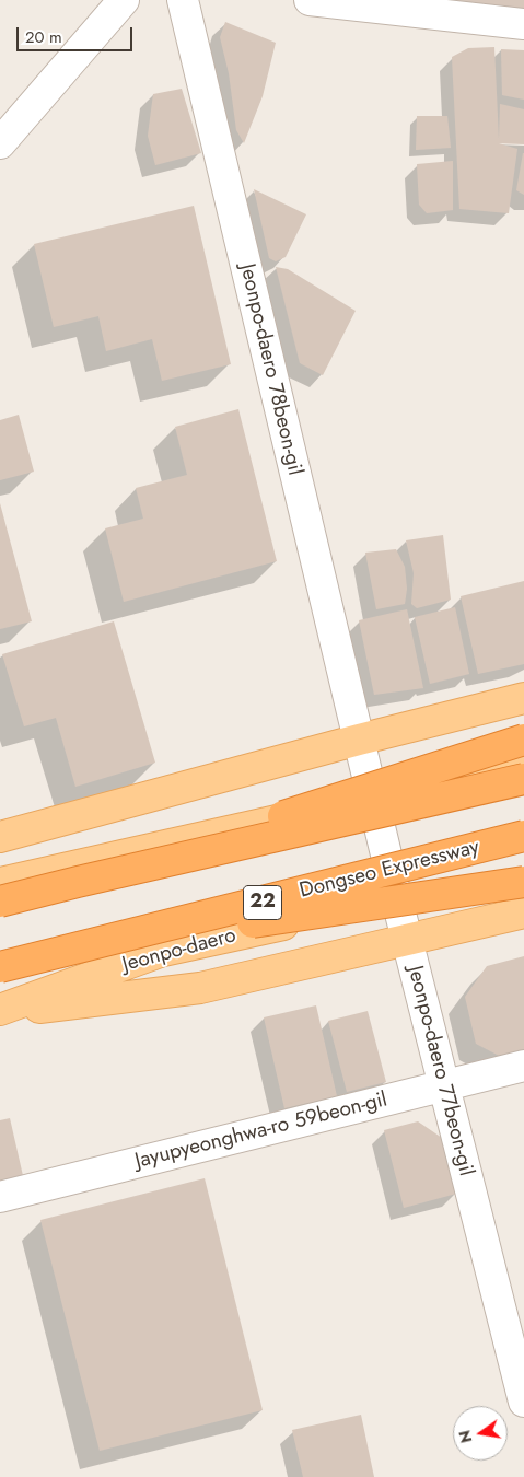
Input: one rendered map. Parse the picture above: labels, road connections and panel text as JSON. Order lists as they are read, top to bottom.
{
  "streets": {
    "highway": ["Dongseo Expressway", "22"],
    "main road": ["Jeonpo-daero"],
    "street": ["Jeonpo-daero 78beon-gil", "Jeonpo-daero 77beon-gil", "Jayupyeonghwa-ro 59beon-gil"]
  },
  "crossings": [
    ["Jeonpo-daero 78beon-gil", "Jeonpo-daero 77beon-gil"],
    ["Jeonpo-daero", "Jeonpo-daero 77beon-gil"],
    ["Jeonpo-daero 77beon-gil", "Jayupyeonghwa-ro 59beon-gil"]
  ],
  "scale_bar": "20 m",
  "north": "left"
}
